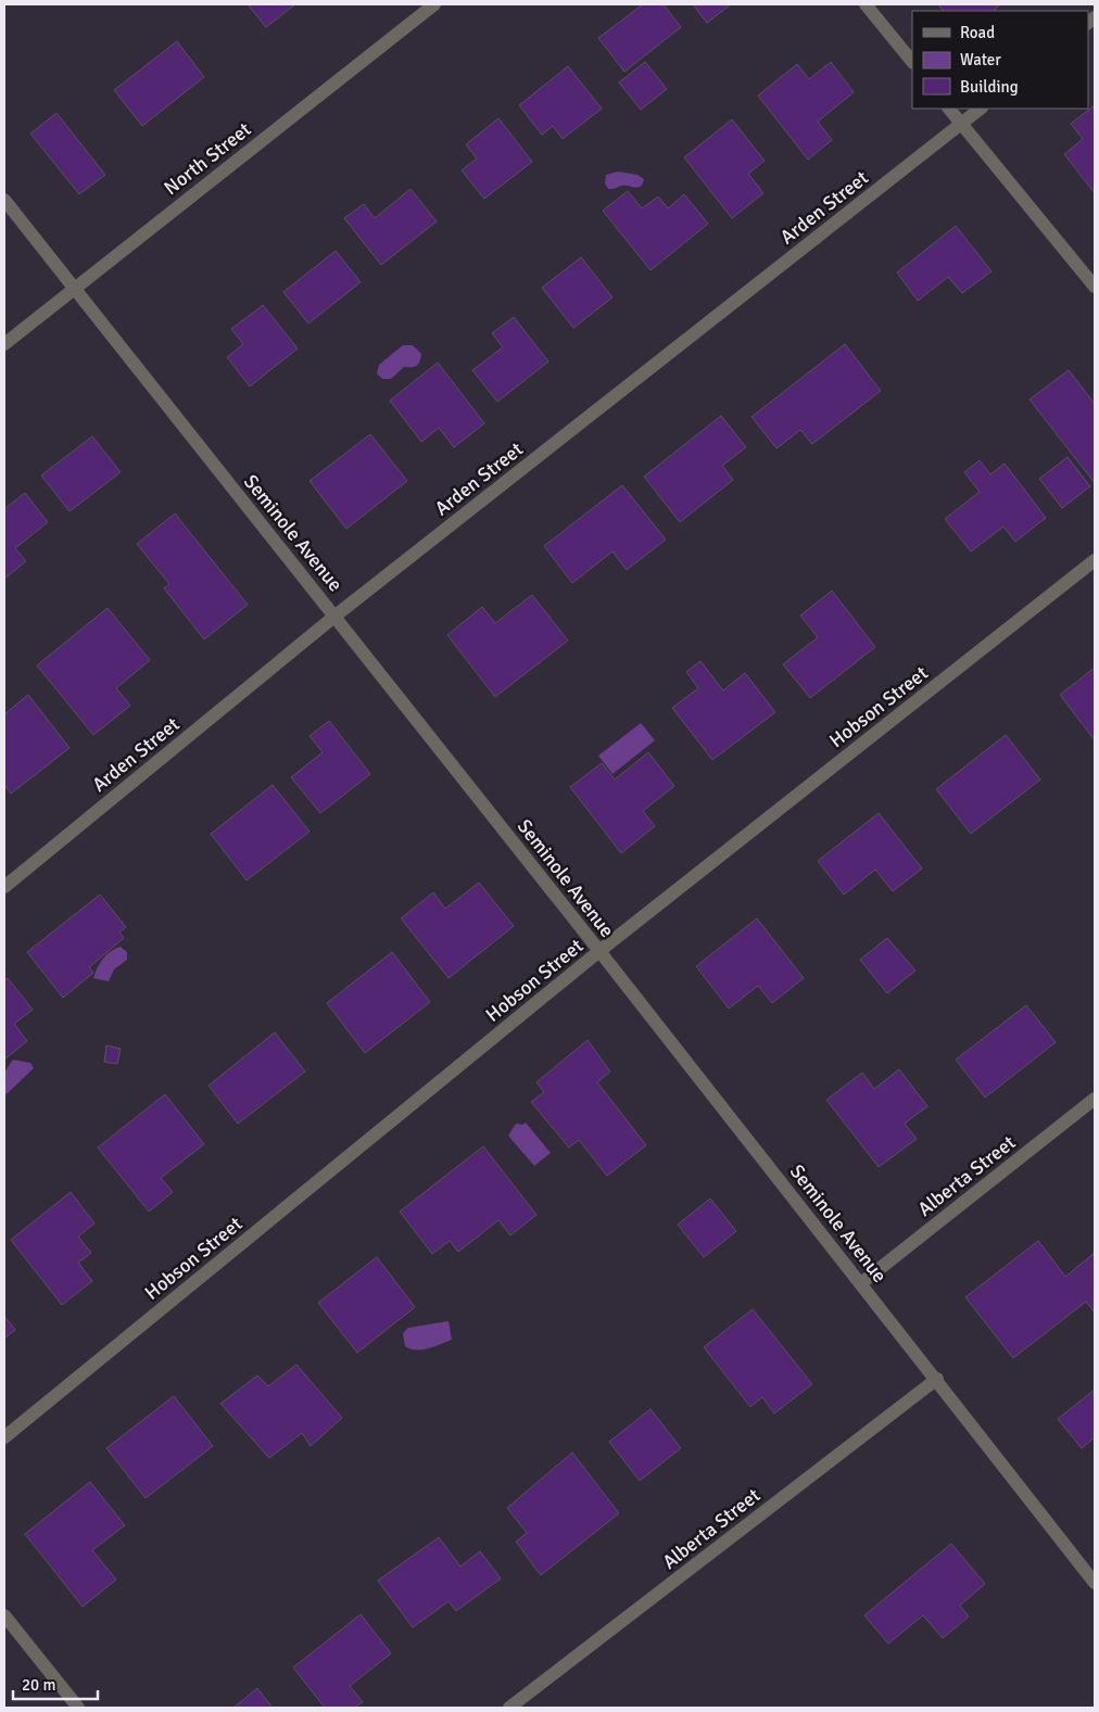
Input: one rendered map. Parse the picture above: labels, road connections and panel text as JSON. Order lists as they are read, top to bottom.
{
  "streets": {
    "street": [
      "North Street",
      "Arden Street",
      "Seminole Avenue",
      "Hobson Street",
      "Alberta Street"
    ]
  },
  "crossings": [
    ["North Street", "Seminole Avenue"],
    ["Arden Street", "Seminole Avenue"],
    ["Seminole Avenue", "Hobson Street"],
    ["Seminole Avenue", "Alberta Street"]
  ],
  "legend": ["Road", "Water", "Building"],
  "scale_bar": "20 m"
}
